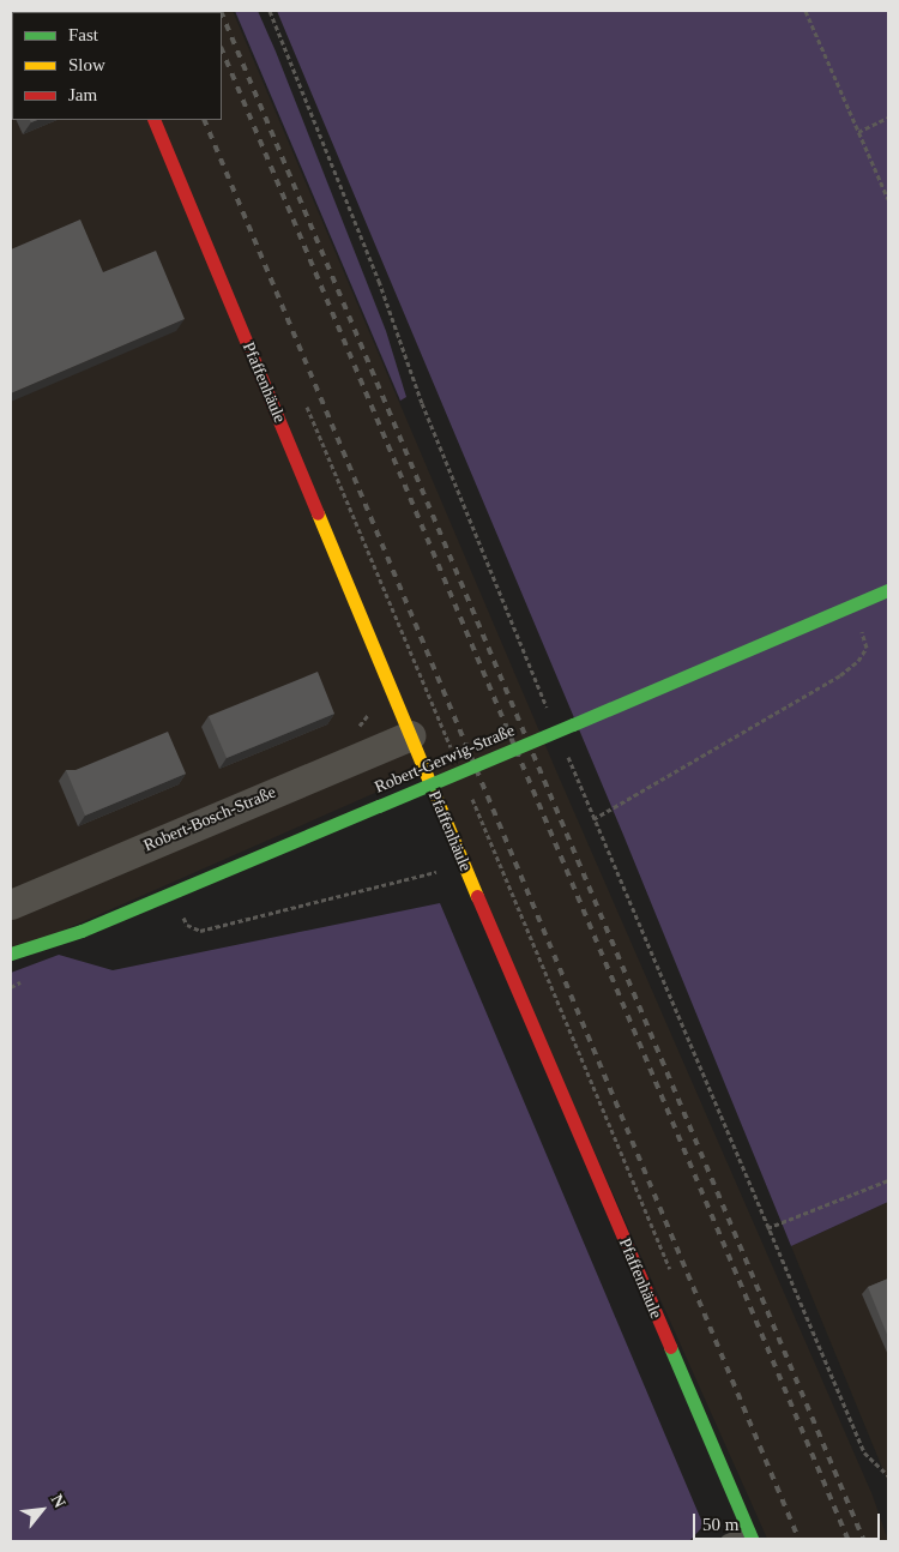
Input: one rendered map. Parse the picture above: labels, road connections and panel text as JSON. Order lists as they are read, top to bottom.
{
  "streets": {
    "street": ["Pfaffenhäule", "Robert-Gerwig-Straße", "Robert-Bosch-Straße"]
  },
  "crossings": [
    ["Pfaffenhäule", "Robert-Bosch-Straße"]
  ],
  "legend": ["Fast", "Slow", "Jam"],
  "scale_bar": "50 m",
  "north": "top right"
}
